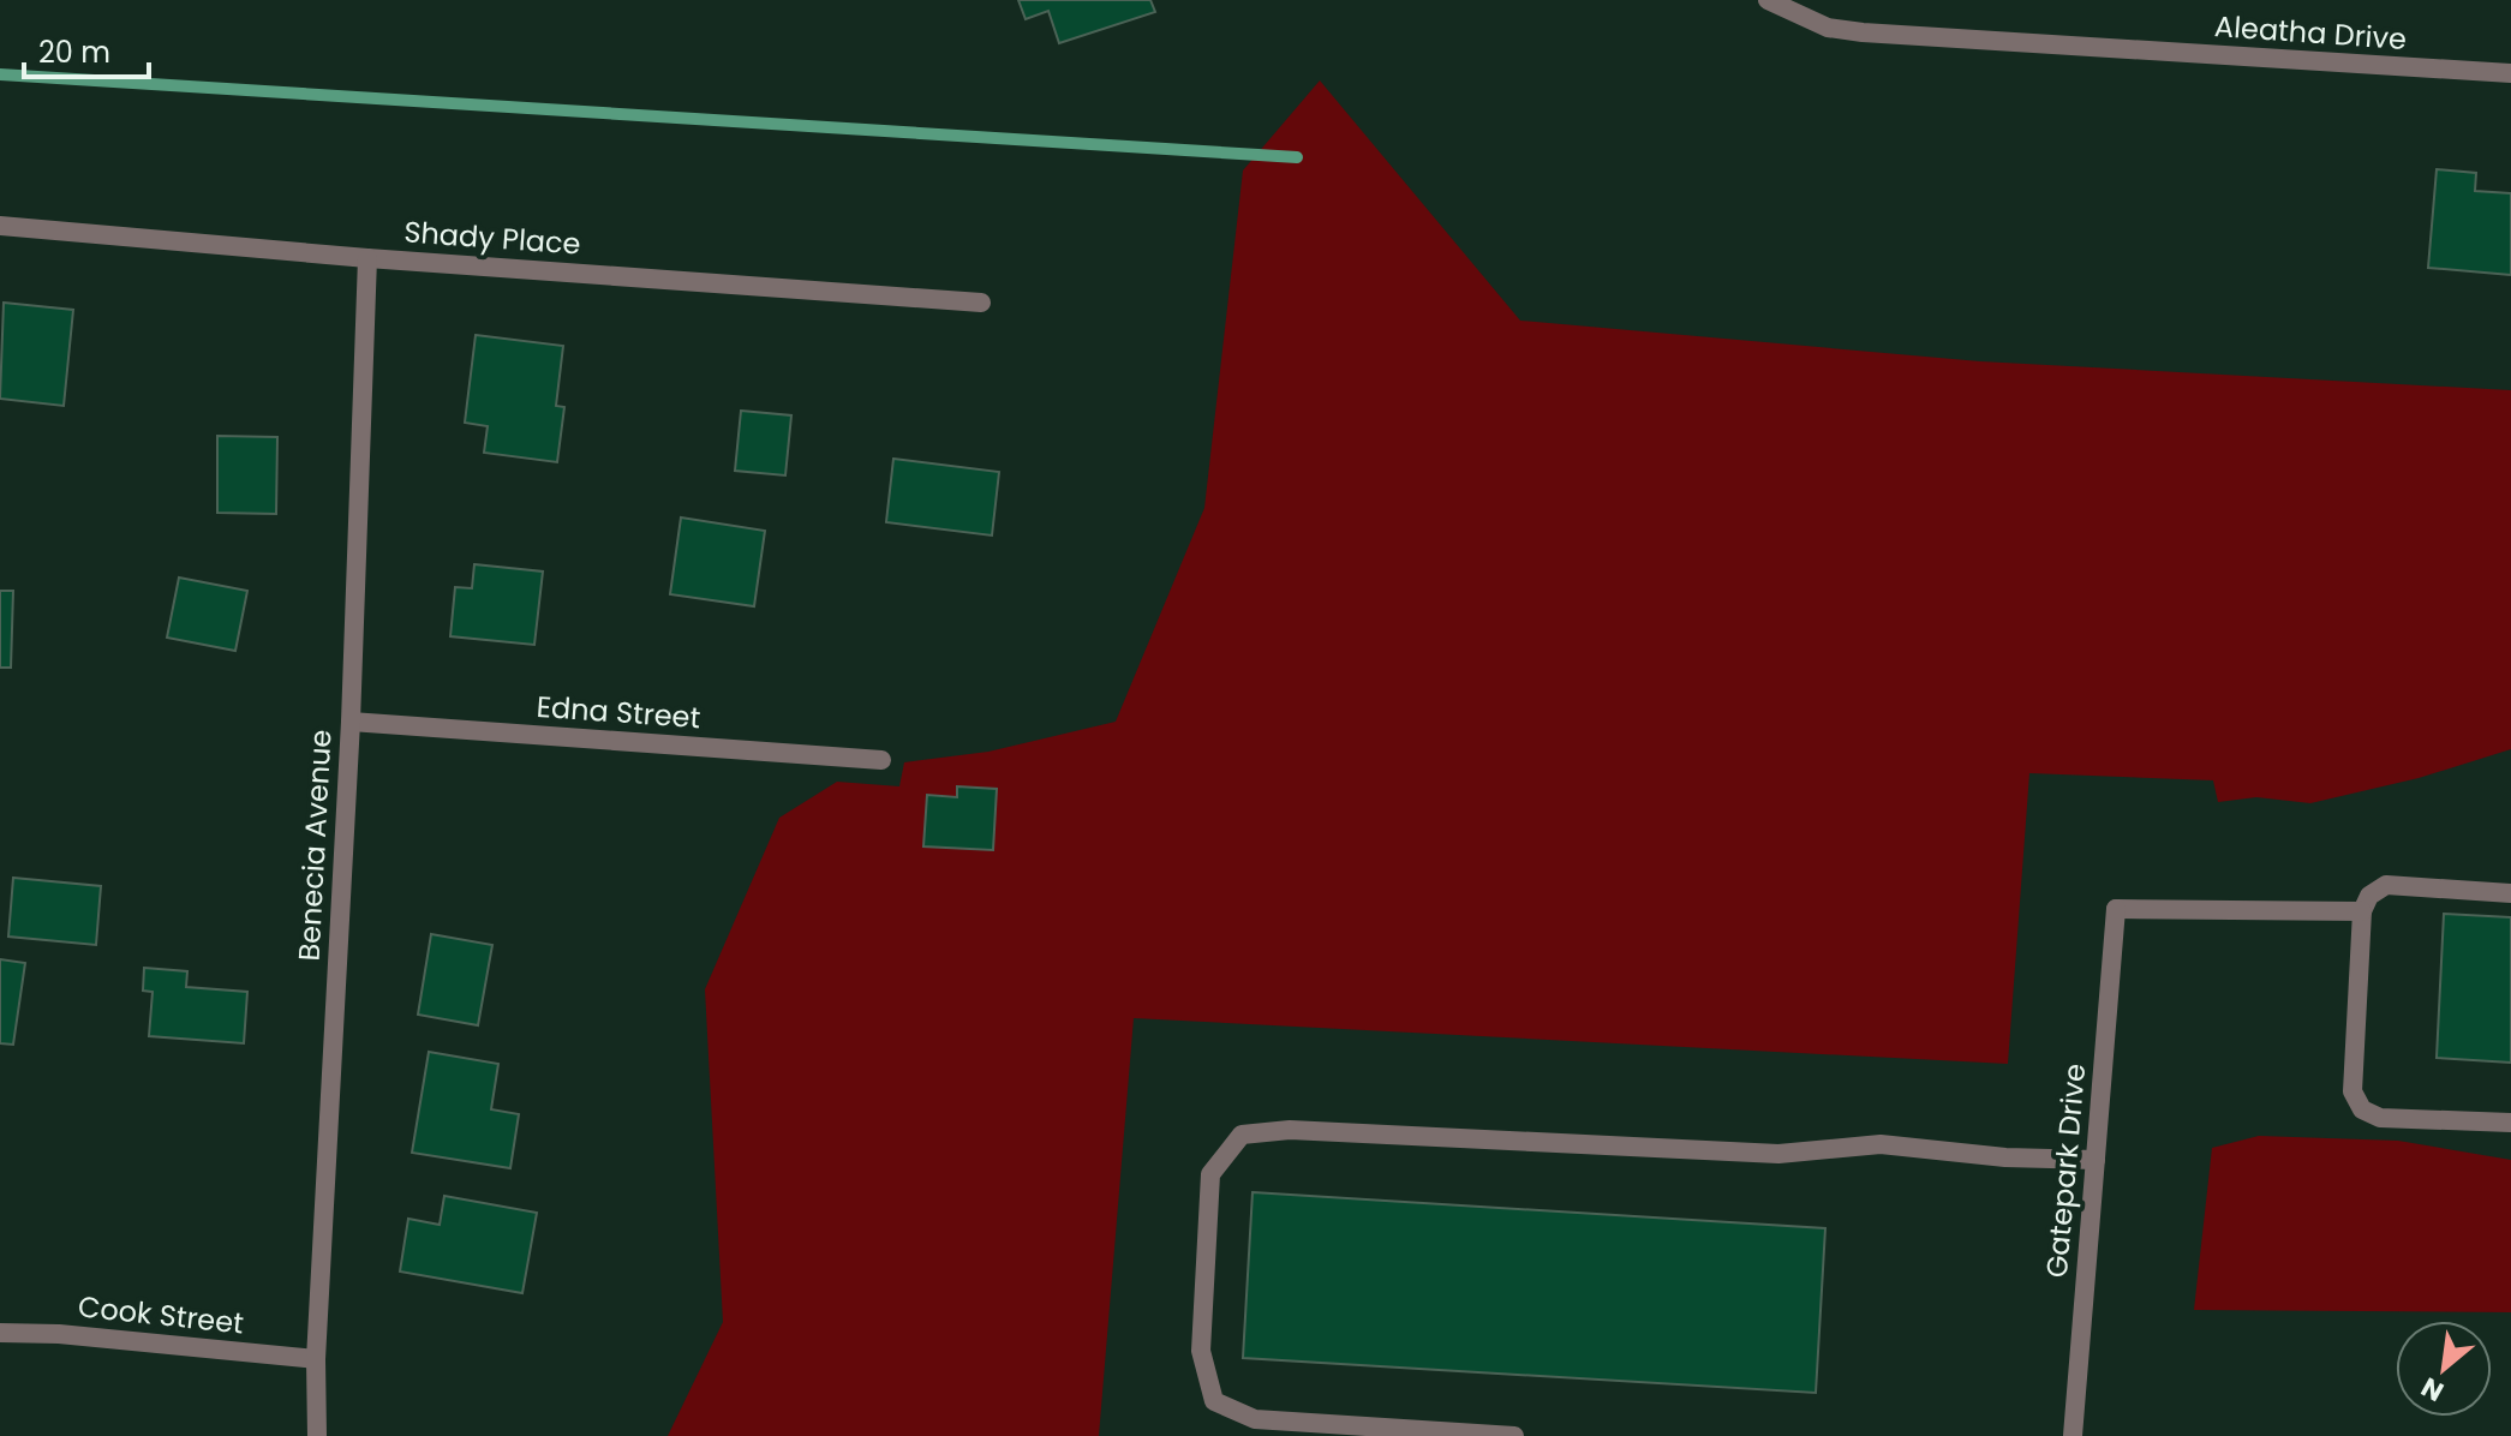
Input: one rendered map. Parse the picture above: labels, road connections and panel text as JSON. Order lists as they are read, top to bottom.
{
  "streets": {
    "street": [
      "Aleatha Drive",
      "Shady Place",
      "Edna Street",
      "Benecia Avenue",
      "Gatepark Drive",
      "Cook Street"
    ]
  },
  "crossings": [
    ["Shady Place", "Benecia Avenue"],
    ["Edna Street", "Benecia Avenue"],
    ["Benecia Avenue", "Cook Street"]
  ],
  "scale_bar": "20 m",
  "north": "bottom left"
}
